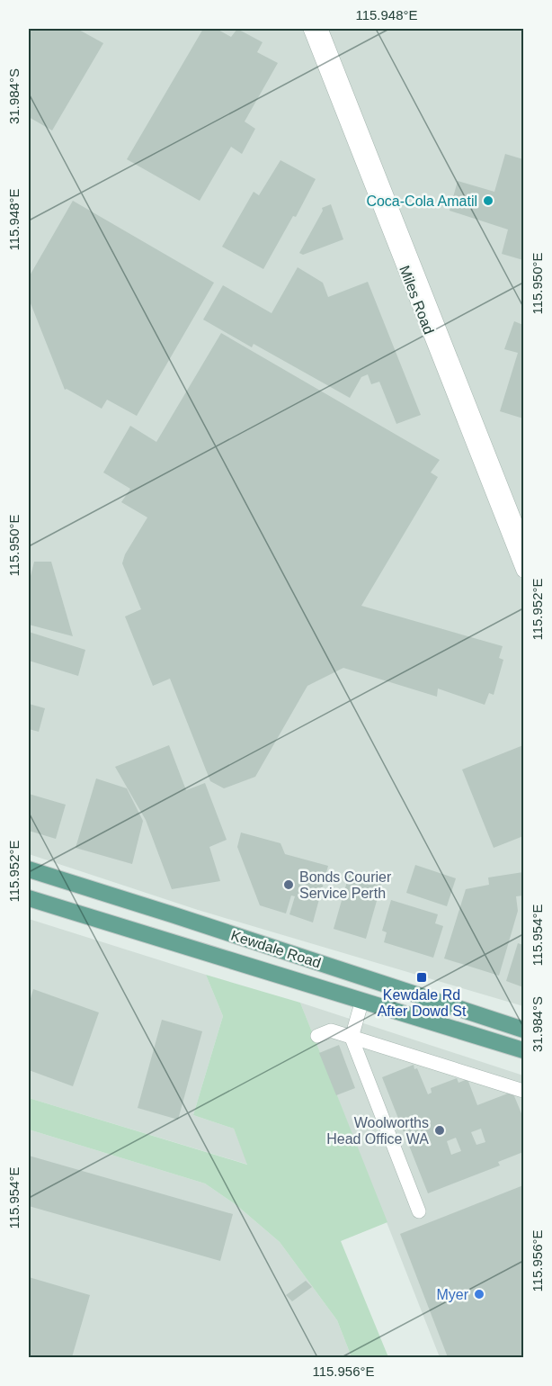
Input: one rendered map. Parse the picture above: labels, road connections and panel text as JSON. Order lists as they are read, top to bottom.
{
  "streets": {
    "main road": ["Kewdale Road"],
    "street": ["Miles Road"]
  },
  "places": {
    "other": [
      "Coca-Cola Amatil",
      "Bonds Courier Service Perth",
      "Woolworths Head Office WA",
      "Myer"
    ],
    "transit": ["Kewdale Rd After Dowd St"]
  },
  "coordinates": [
    "115.948°E",
    "31.984°S",
    "115.950°E",
    "115.952°E",
    "115.954°E",
    "115.956°E"
  ]
}
